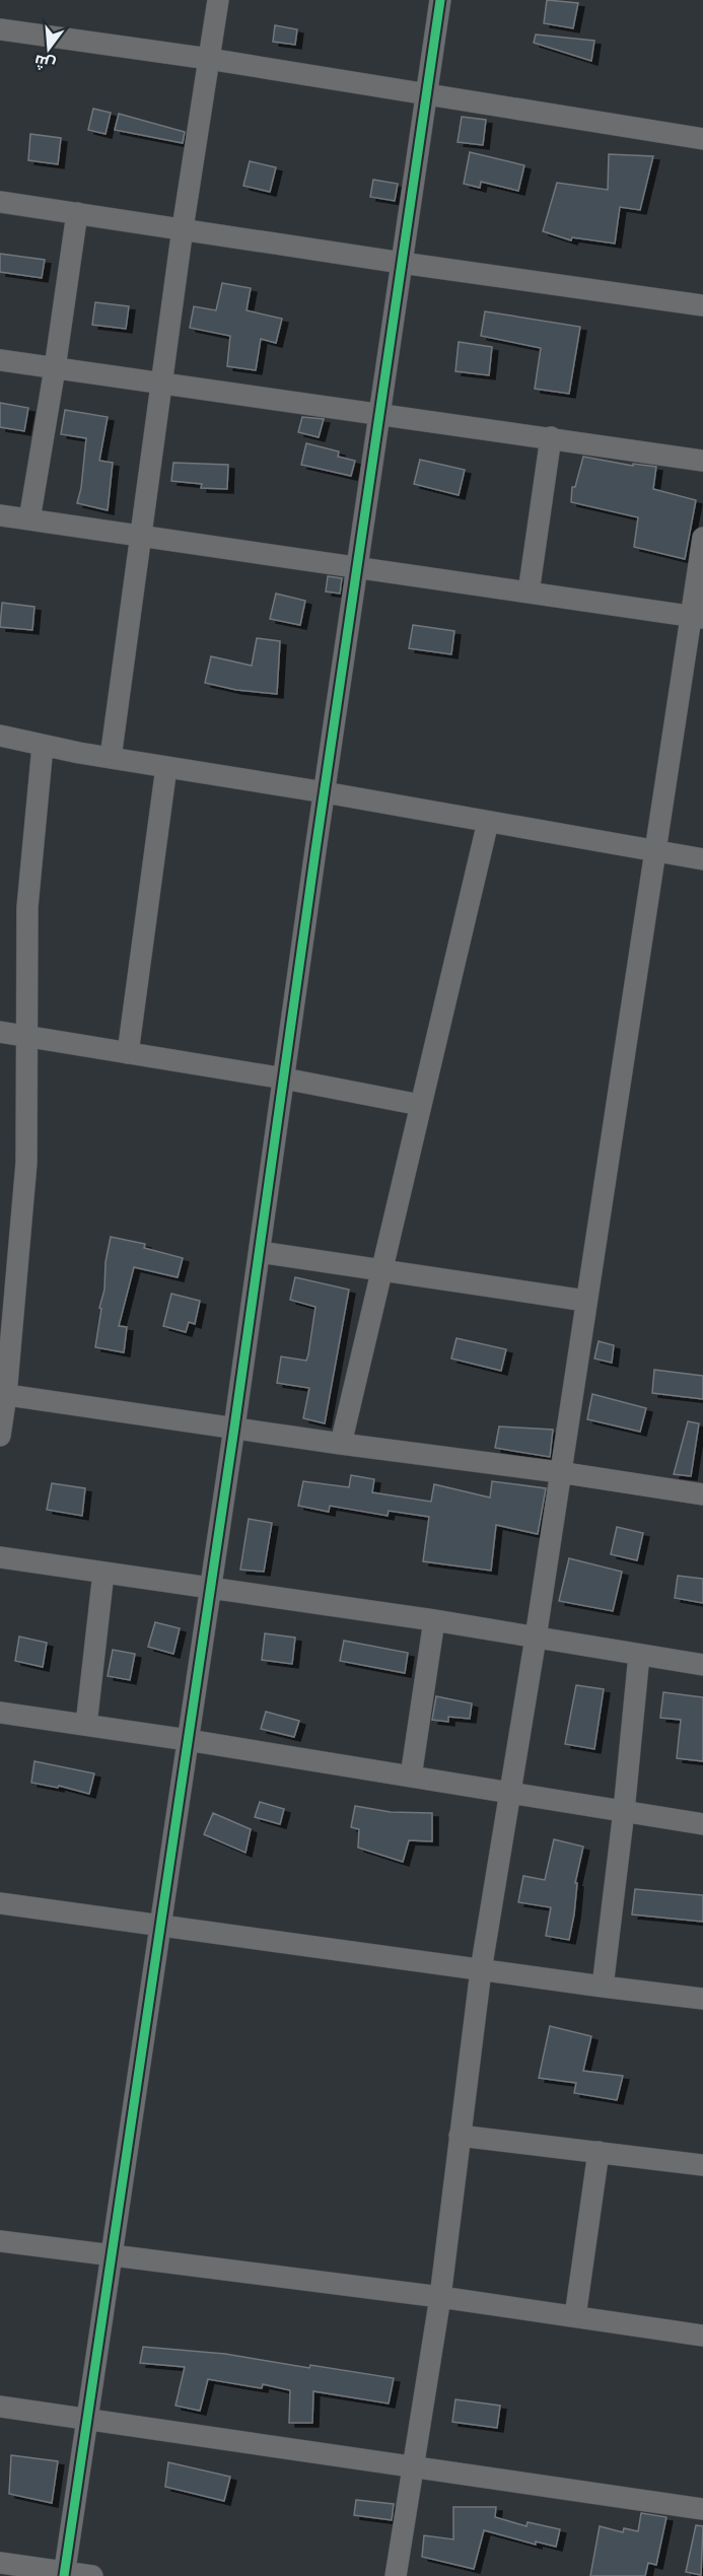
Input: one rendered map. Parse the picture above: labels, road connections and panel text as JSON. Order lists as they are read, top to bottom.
{
  "north": "bottom"
}
